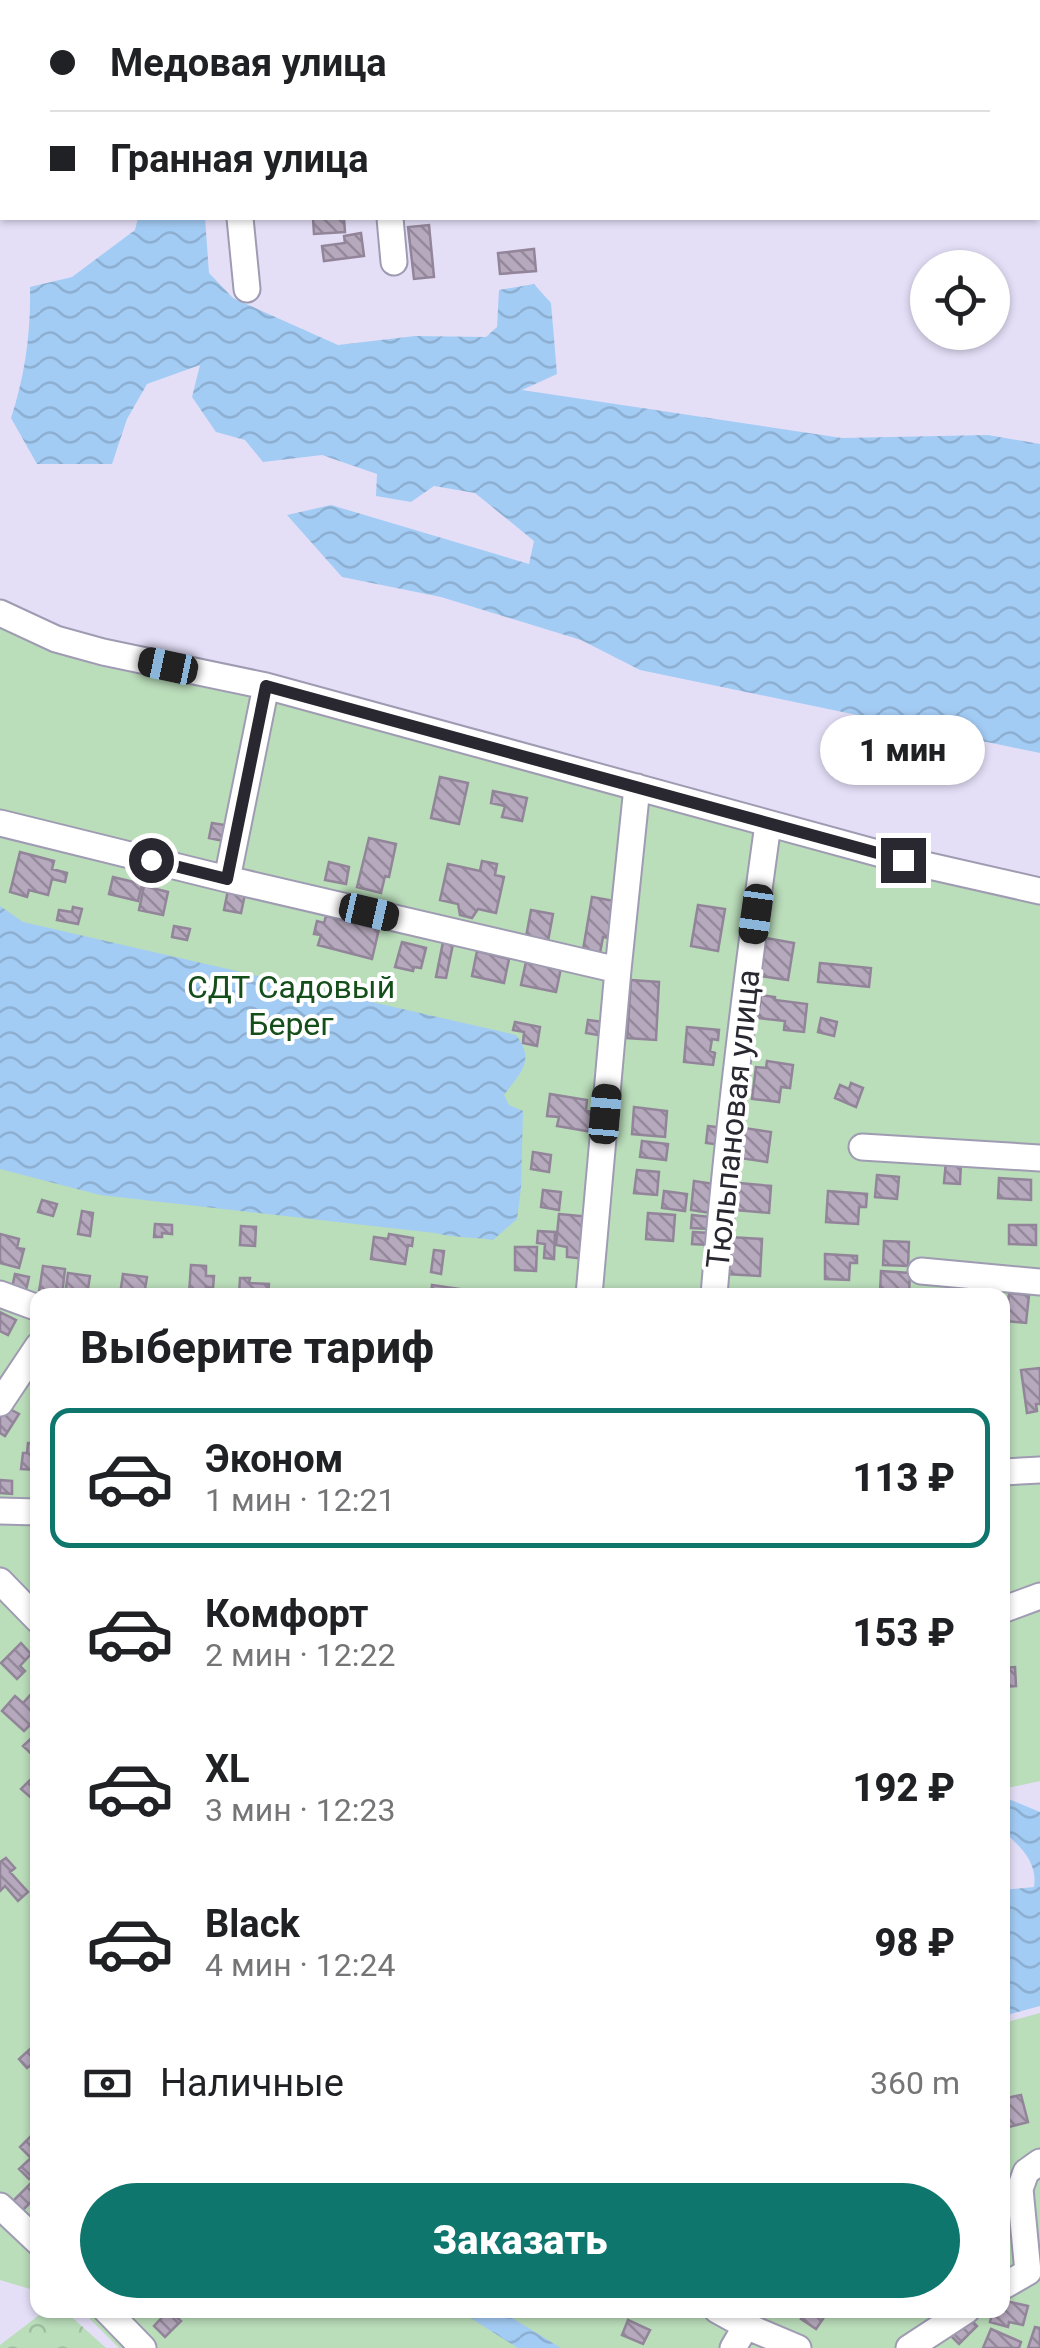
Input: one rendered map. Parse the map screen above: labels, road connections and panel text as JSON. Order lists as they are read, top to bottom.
{
  "streets": {
    "street": ["Тюльпановая улица"]
  },
  "parks": ["СДТ Садовый Берег"],
  "page": {
    "banner": ["Медовая улица", "Гранная улица"],
    "bubble": "1 мин",
    "heading": "Выберите тариф",
    "list": [
      {
        "name": "Эконом",
        "note": "1 мин · 12:21",
        "value": "113 ₽"
      },
      {
        "name": "Комфорт",
        "note": "2 мин · 12:22",
        "value": "153 ₽"
      },
      {
        "name": "XL",
        "note": "3 мин · 12:23",
        "value": "192 ₽"
      },
      {
        "name": "Black",
        "note": "4 мин · 12:24",
        "value": "98 ₽"
      }
    ],
    "pay": ["Наличные", "360 m"],
    "buttons": "Заказать"
  }
}
